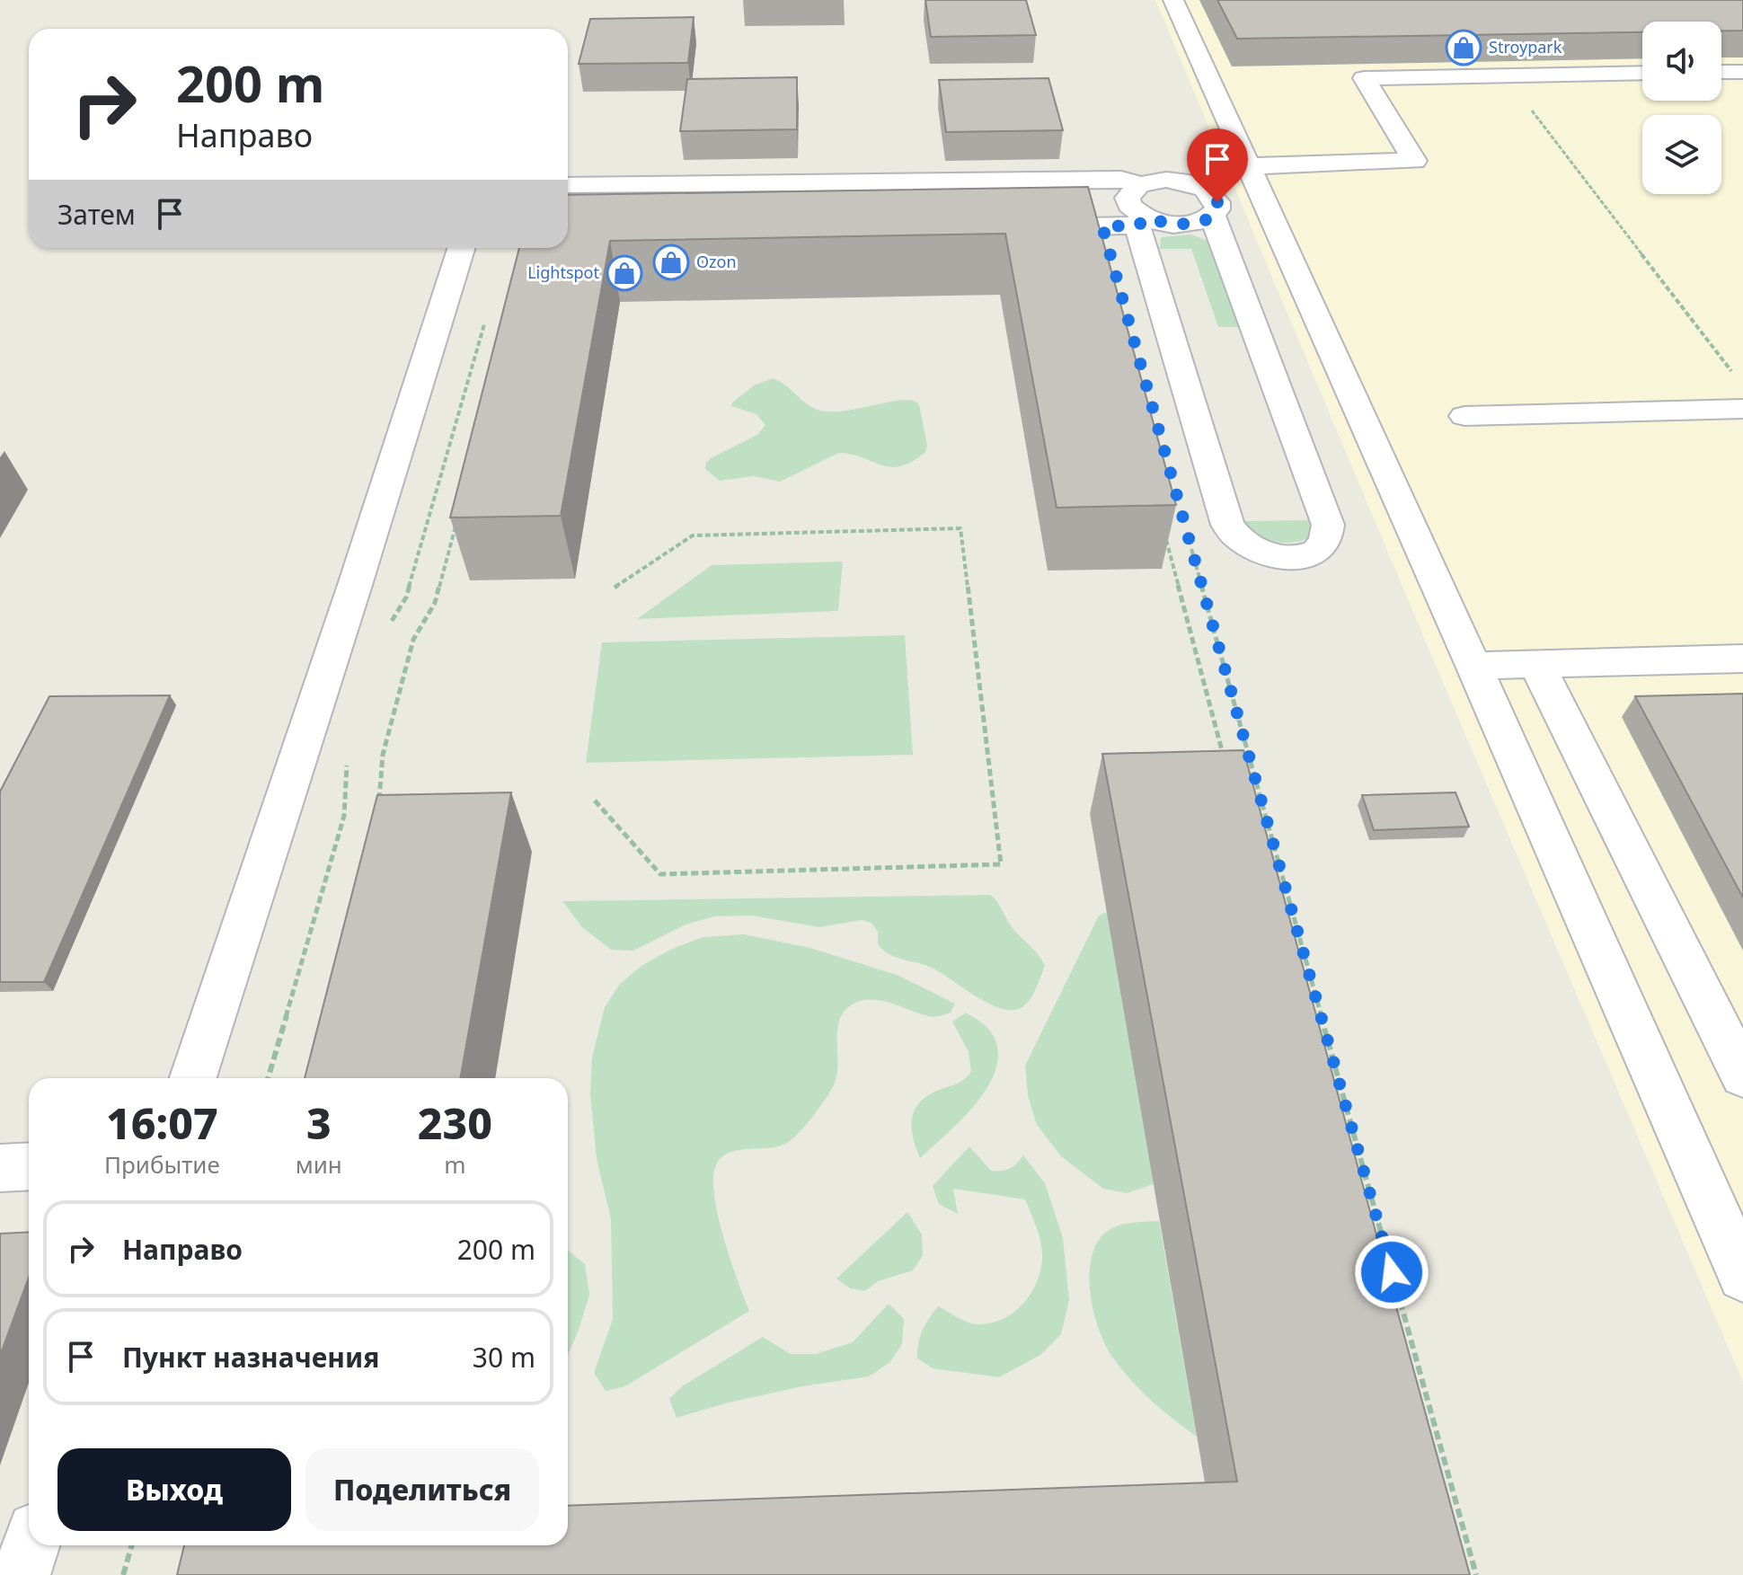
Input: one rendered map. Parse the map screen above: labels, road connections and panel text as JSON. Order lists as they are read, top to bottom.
{
  "places": {
    "shop": ["Stroypark", "Ozon", "Lightspot"]
  },
  "page": {
    "turn": ["200 m", "Направо"],
    "then": "Затем",
    "eta": [
      "16:07",
      "Прибытие",
      "3",
      "мин",
      "230",
      "m"
    ],
    "list": [
      {
        "name": "Направо",
        "value": "200 m"
      },
      {
        "name": "Пункт назначения",
        "value": "30 m"
      }
    ],
    "buttons": ["Выход", "Поделиться"]
  }
}
